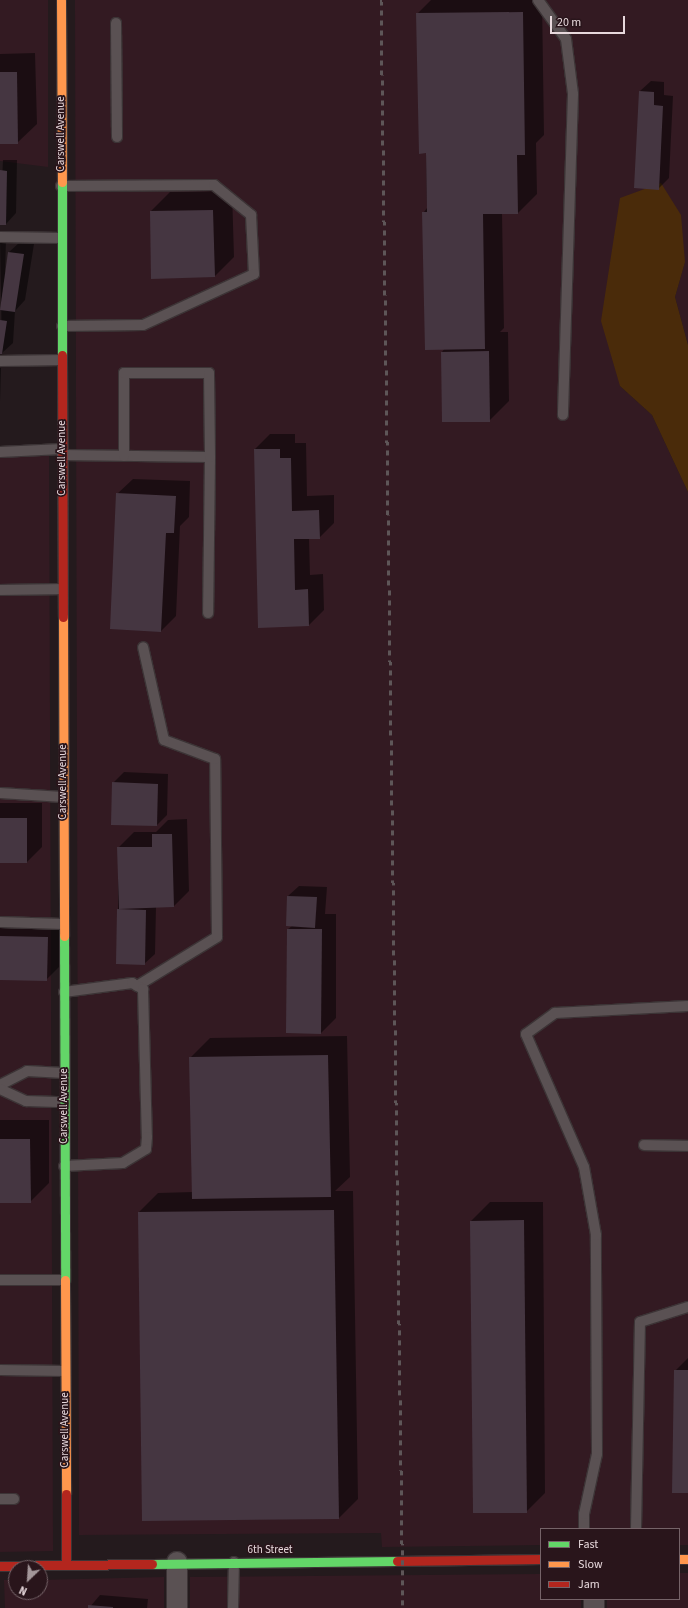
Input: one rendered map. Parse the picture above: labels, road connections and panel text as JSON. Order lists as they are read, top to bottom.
{
  "streets": {
    "street": ["Carswell Avenue", "6th Street"]
  },
  "crossings": [
    ["Carswell Avenue", "6th Street"]
  ],
  "legend": ["Fast", "Slow", "Jam"],
  "scale_bar": "20 m",
  "north": "bottom left"
}
